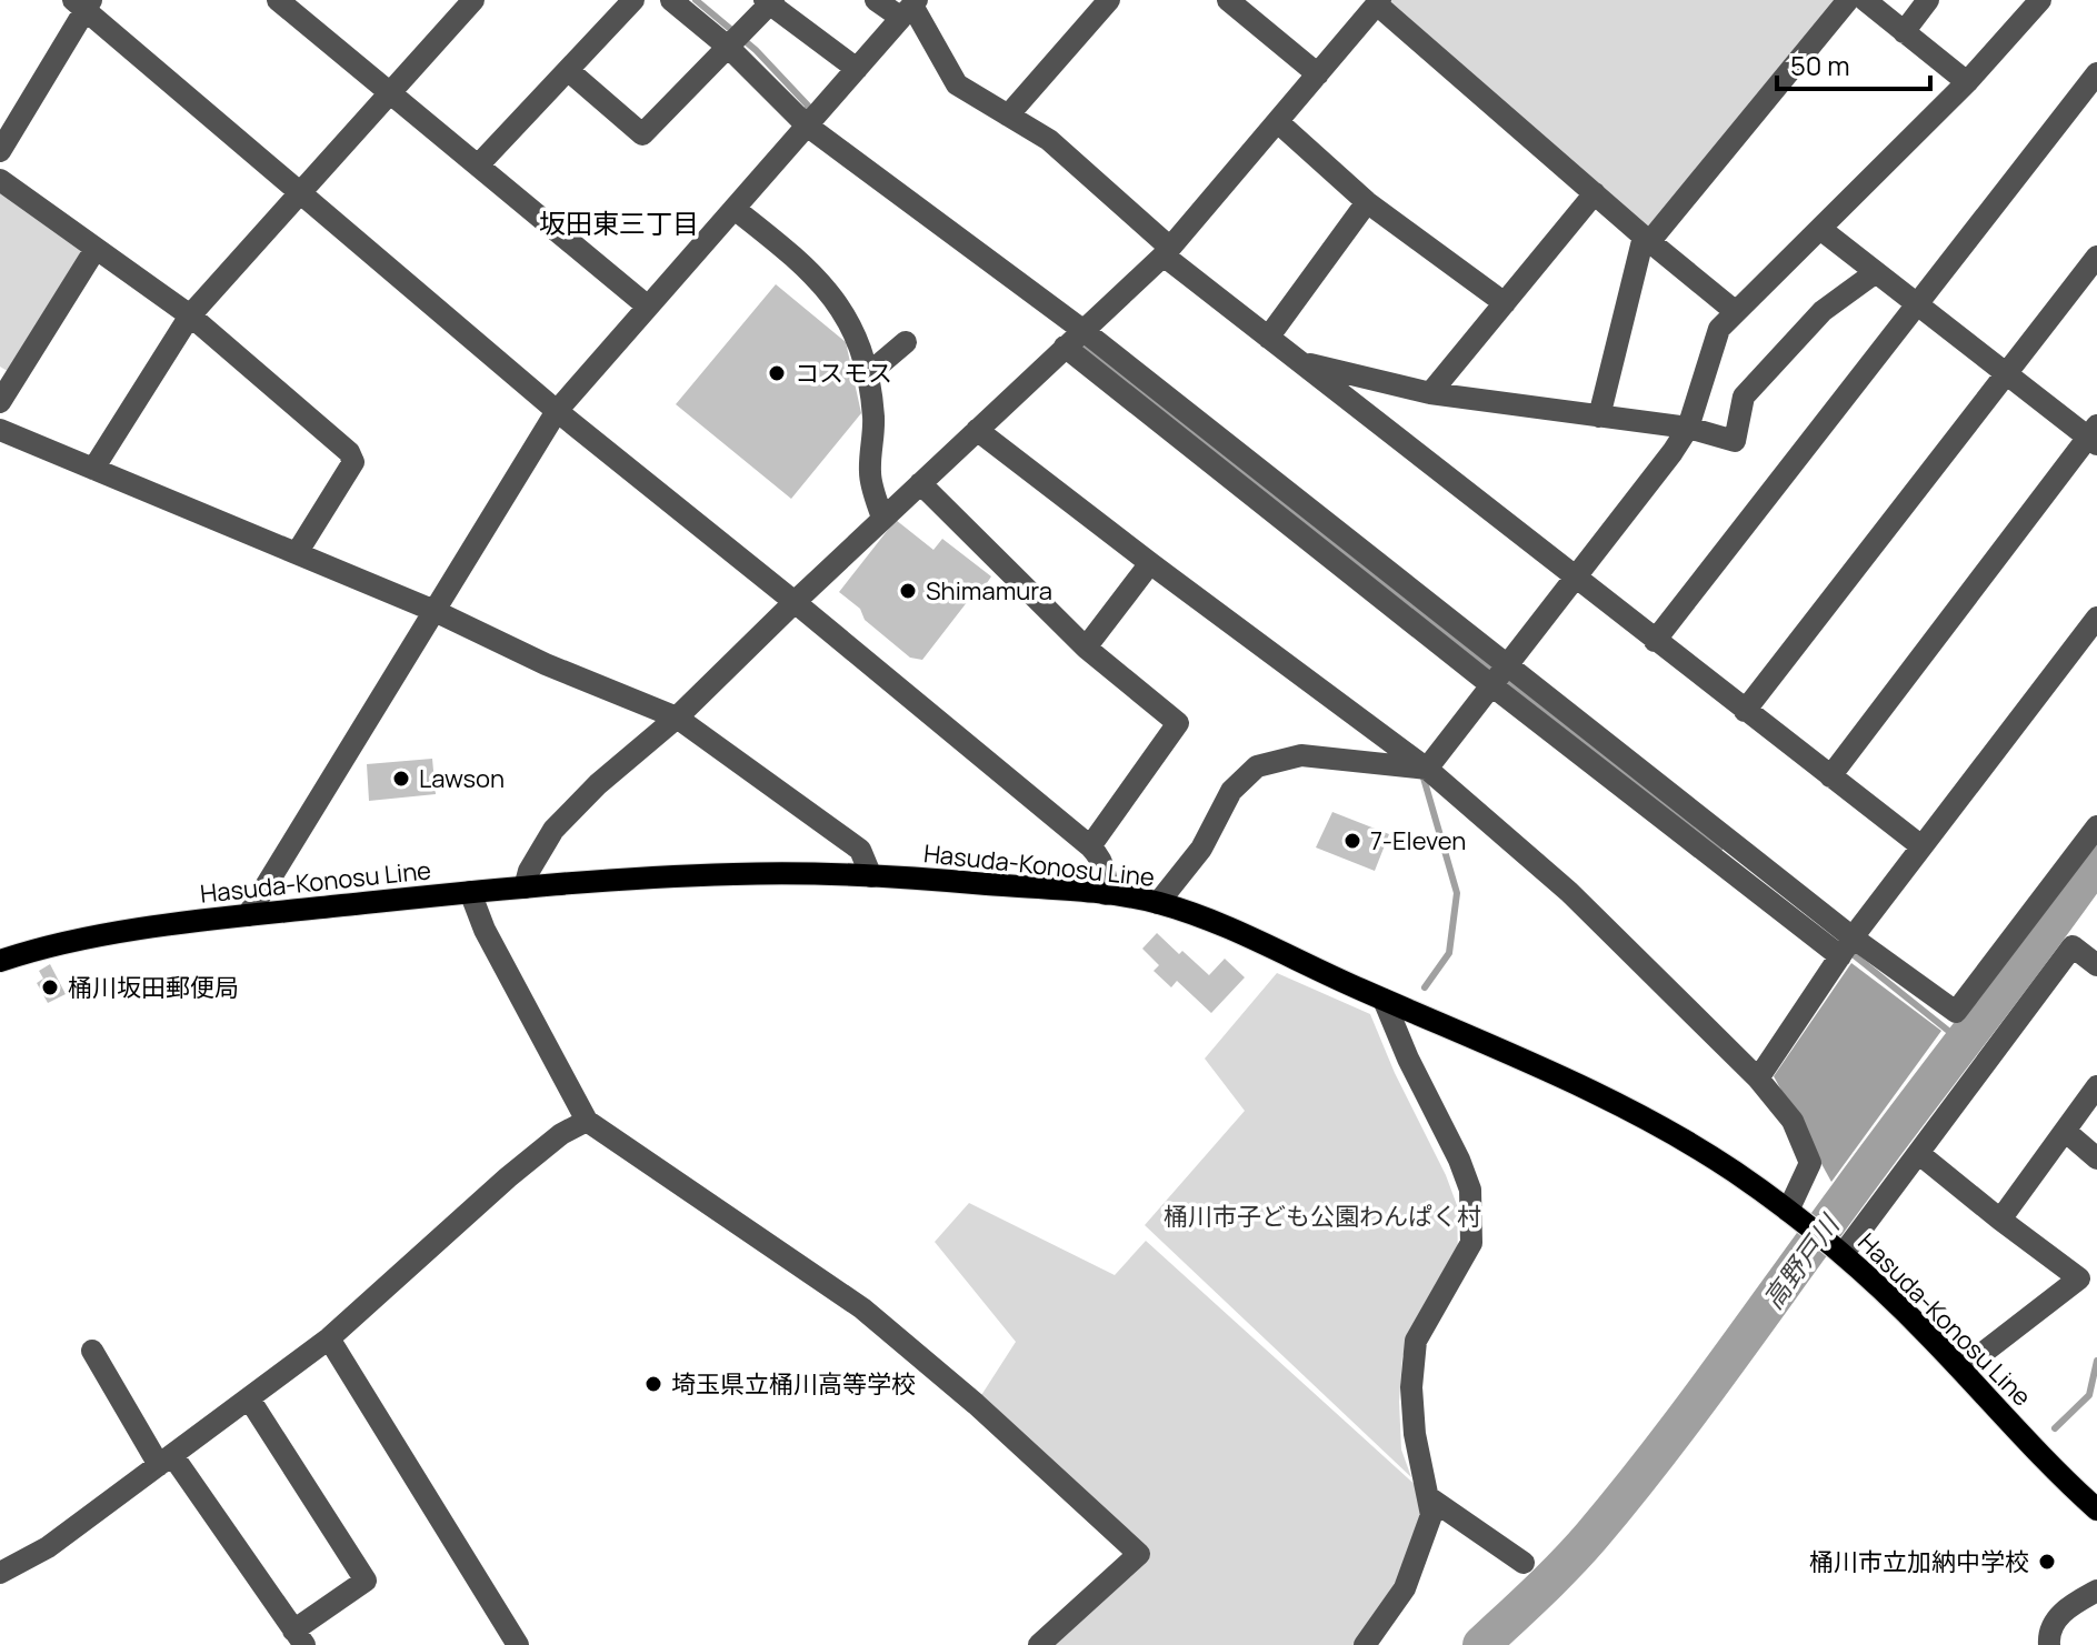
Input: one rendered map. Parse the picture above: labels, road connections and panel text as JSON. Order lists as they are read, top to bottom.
{
  "streets": {
    "main road": ["Hasuda-Konosu Line"]
  },
  "districts": ["坂田東三丁目"],
  "water": ["高野戸川"],
  "parks": ["桶川市子ども公園わんぱく村"],
  "places": [
    "コスモス",
    "Shimamura",
    "Lawson",
    "7-Eleven",
    "桶川坂田郵便局",
    "埼玉県立桶川高等学校",
    "桶川市立加納中学校"
  ],
  "scale_bar": "50 m"
}
